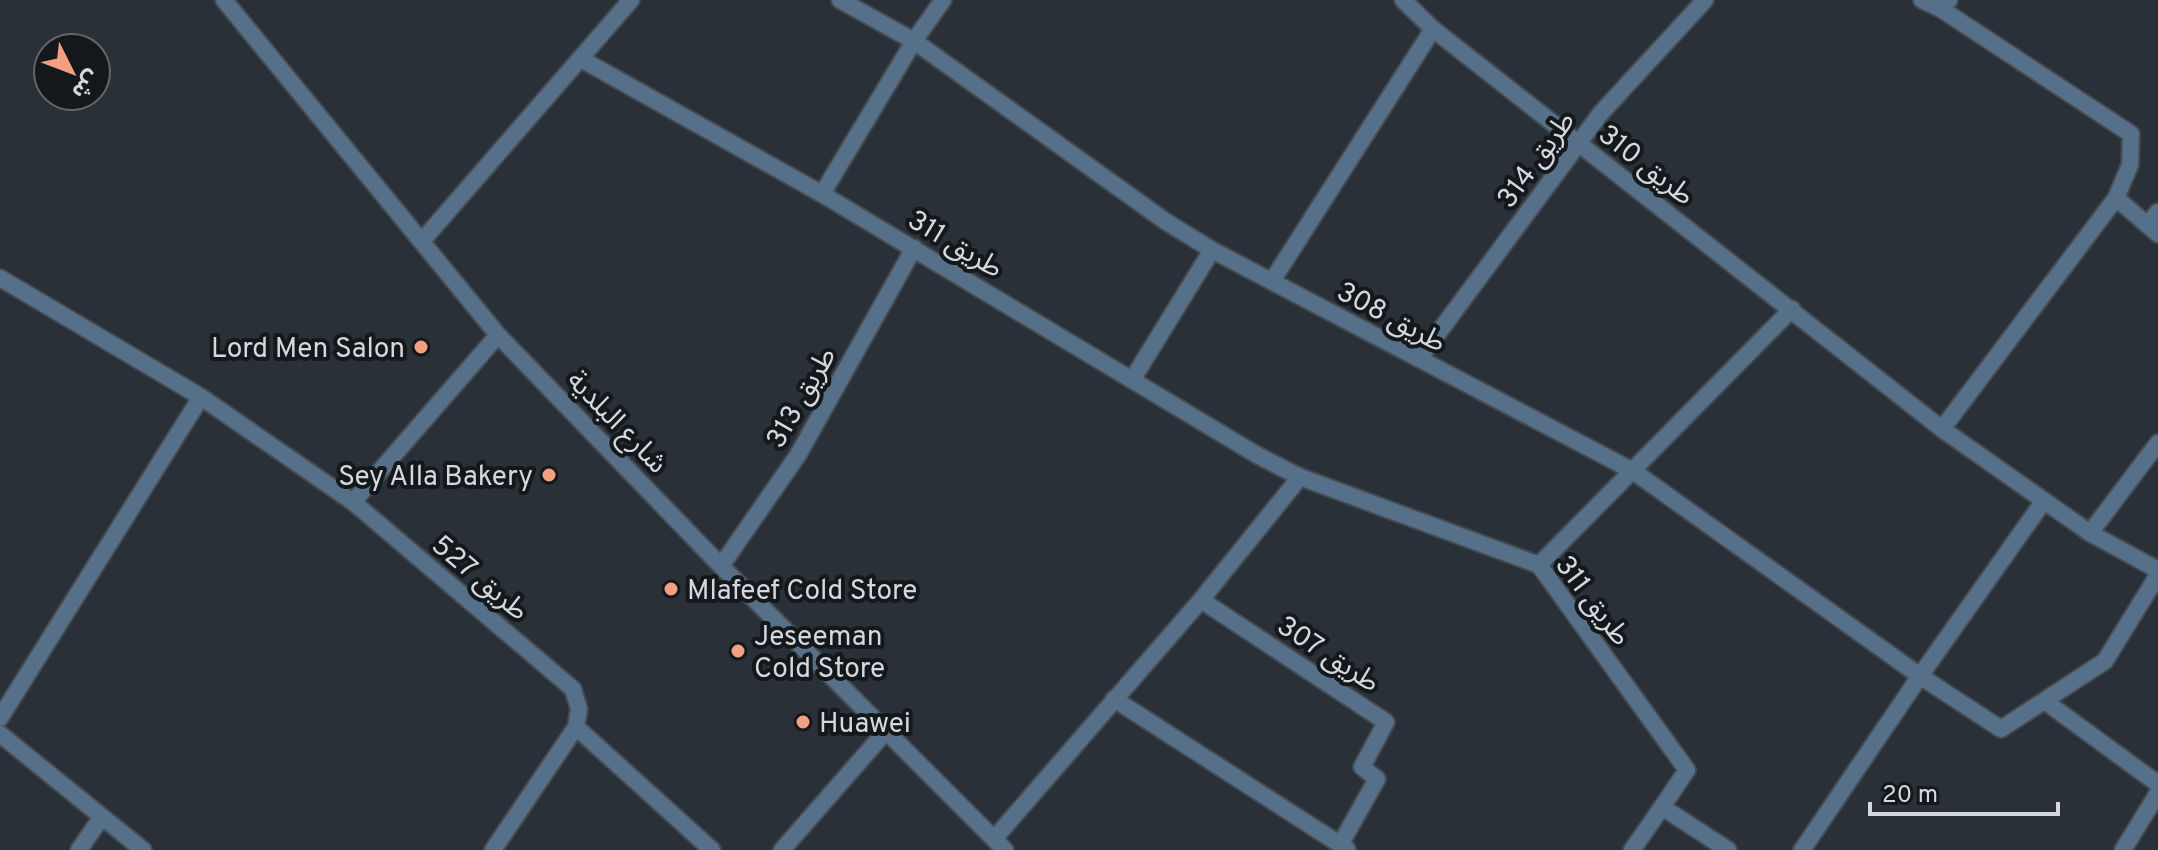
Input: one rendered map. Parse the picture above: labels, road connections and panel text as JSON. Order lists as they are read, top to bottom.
{
  "streets": {
    "street": [
      "طريق 314",
      "طريق 310",
      "طريق 311",
      "طريق 308",
      "طريق 313",
      "شارع البلدية",
      "طريق 527",
      "طريق 307"
    ]
  },
  "crossings": [
    ["طريق 314", "طريق 310"],
    ["طريق 314", "طريق 308"],
    ["طريق 310", "طريق 308"],
    ["طريق 311", "طريق 313"],
    ["طريق 313", "شارع البلدية"]
  ],
  "places": [
    "Lord Men Salon",
    "Sey Alla Bakery",
    "Mlafeef Cold Store",
    "Jeseeman Cold Store",
    "Huawei"
  ],
  "scale_bar": "20 m",
  "north": "bottom right"
}
